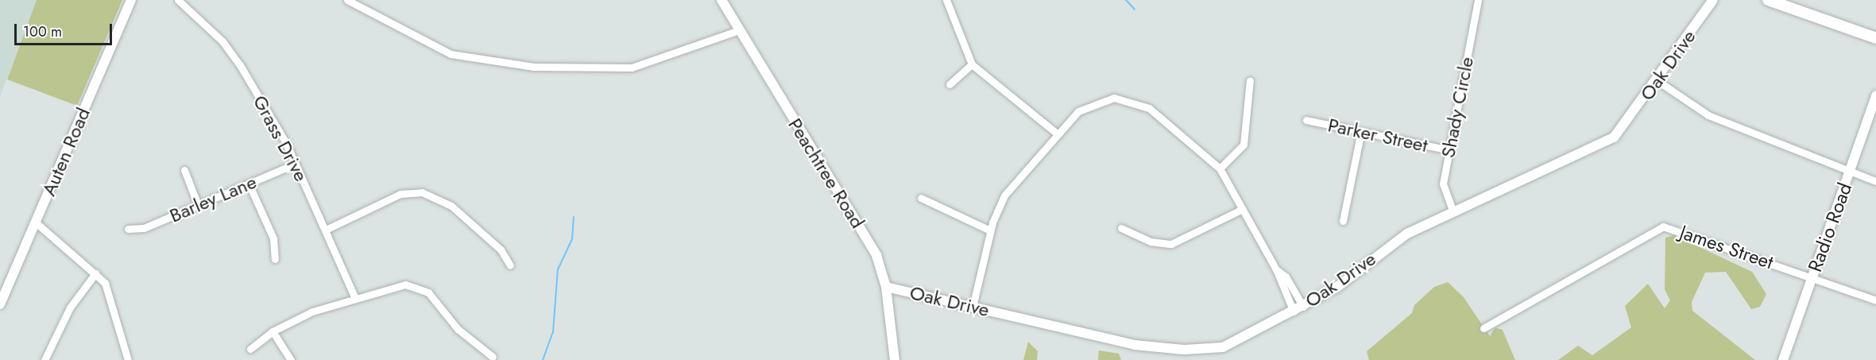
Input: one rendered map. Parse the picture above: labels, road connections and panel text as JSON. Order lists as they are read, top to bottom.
{
  "streets": {
    "street": [
      "Oak Drive",
      "Shady Circle",
      "Parker Street",
      "Grass Drive",
      "Auten Road",
      "Peachtree Road",
      "Barley Lane",
      "Radio Road",
      "James Street"
    ]
  },
  "crossings": [
    ["Oak Drive", "Shady Circle"],
    ["Oak Drive", "Peachtree Road"],
    ["Shady Circle", "Parker Street"],
    ["Grass Drive", "Barley Lane"],
    ["Radio Road", "James Street"]
  ],
  "scale_bar": "100 m"
}
